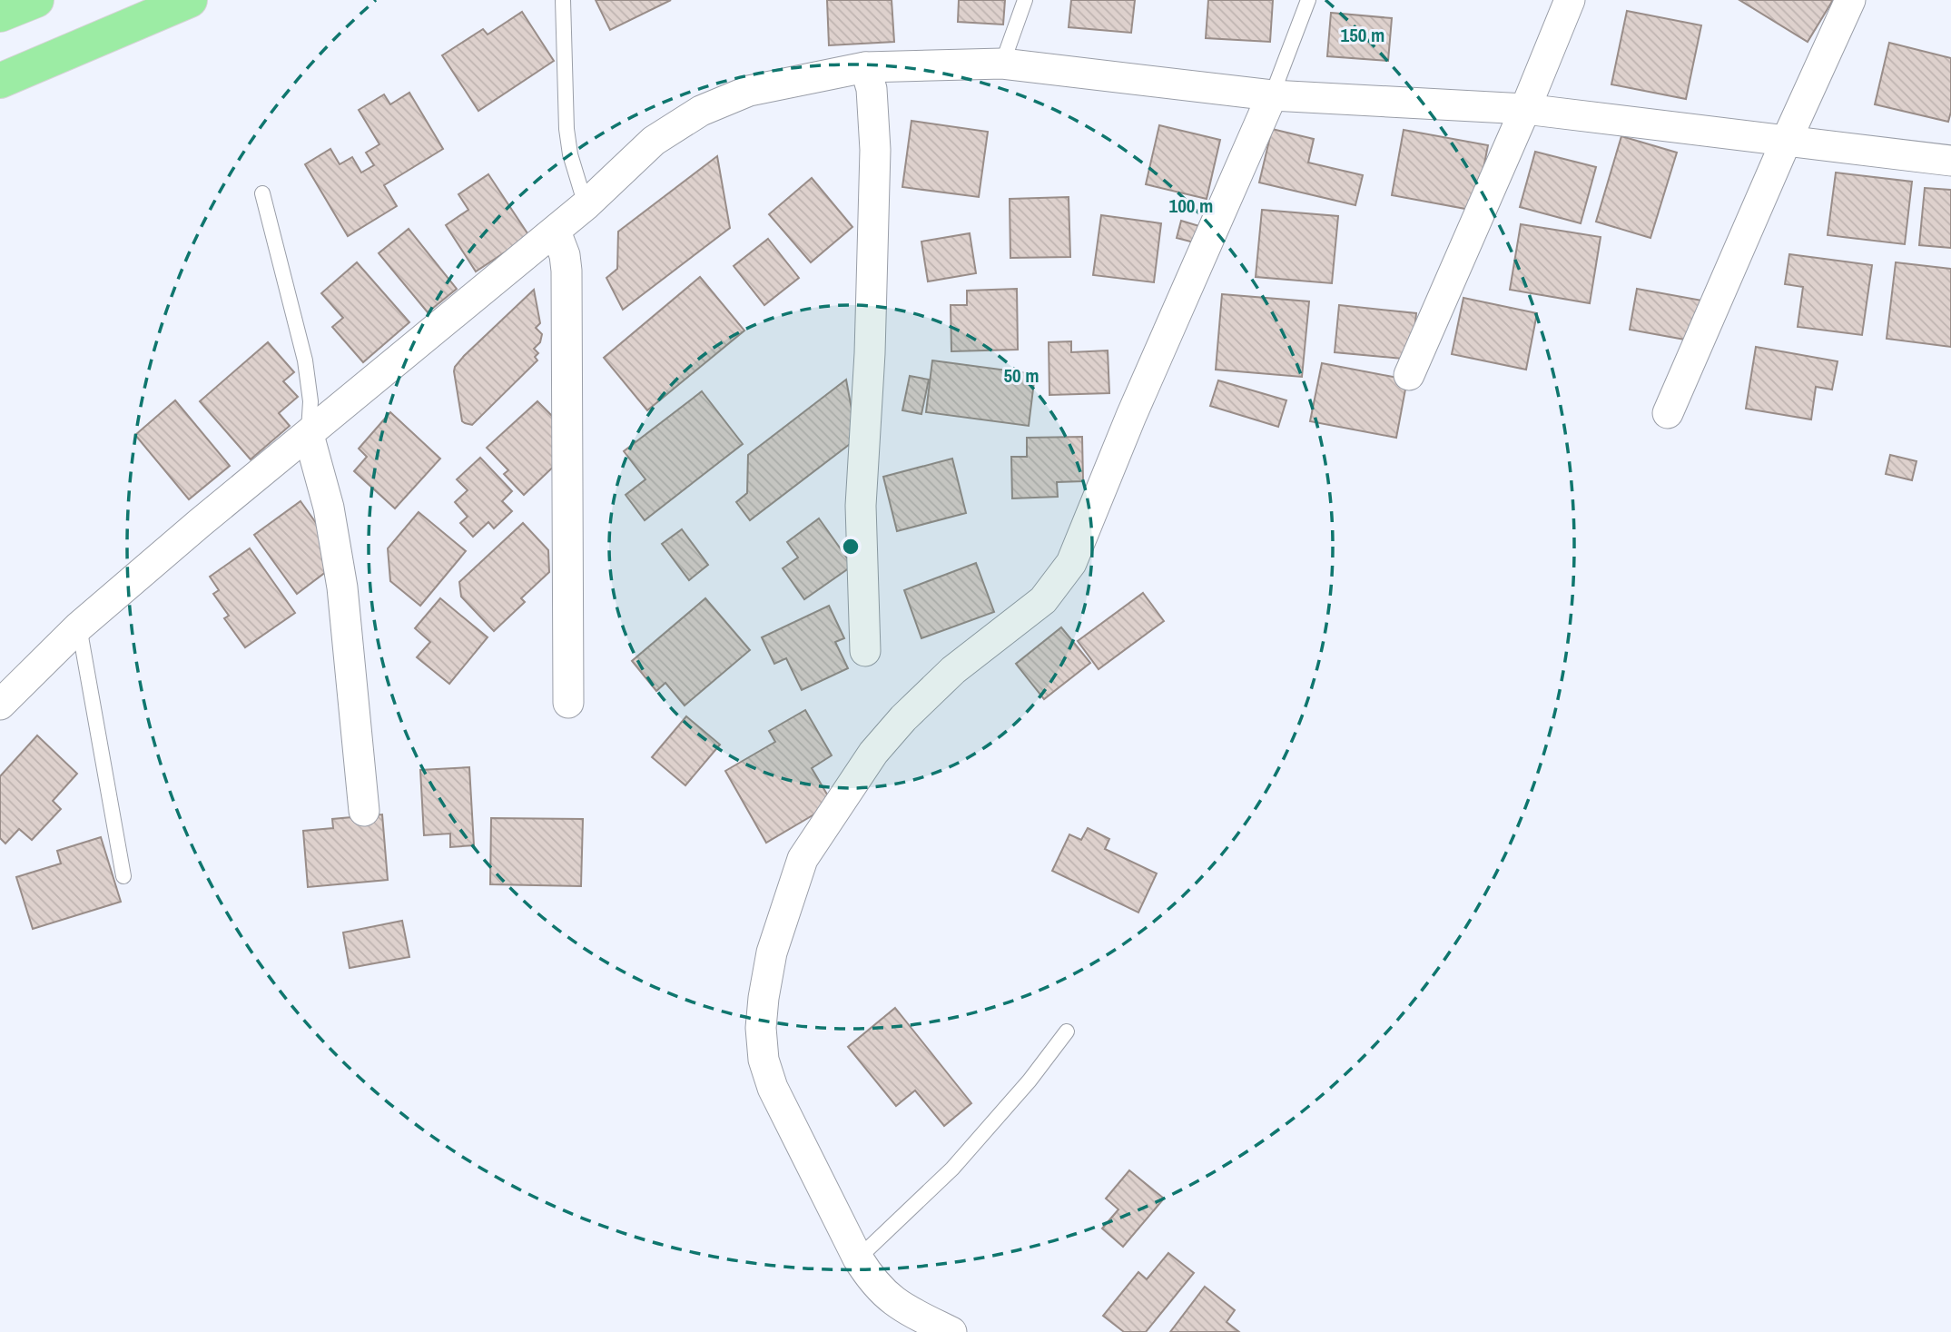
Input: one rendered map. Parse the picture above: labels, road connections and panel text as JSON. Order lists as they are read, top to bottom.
{
  "rings": ["150 m", "100 m", "50 m"]
}
